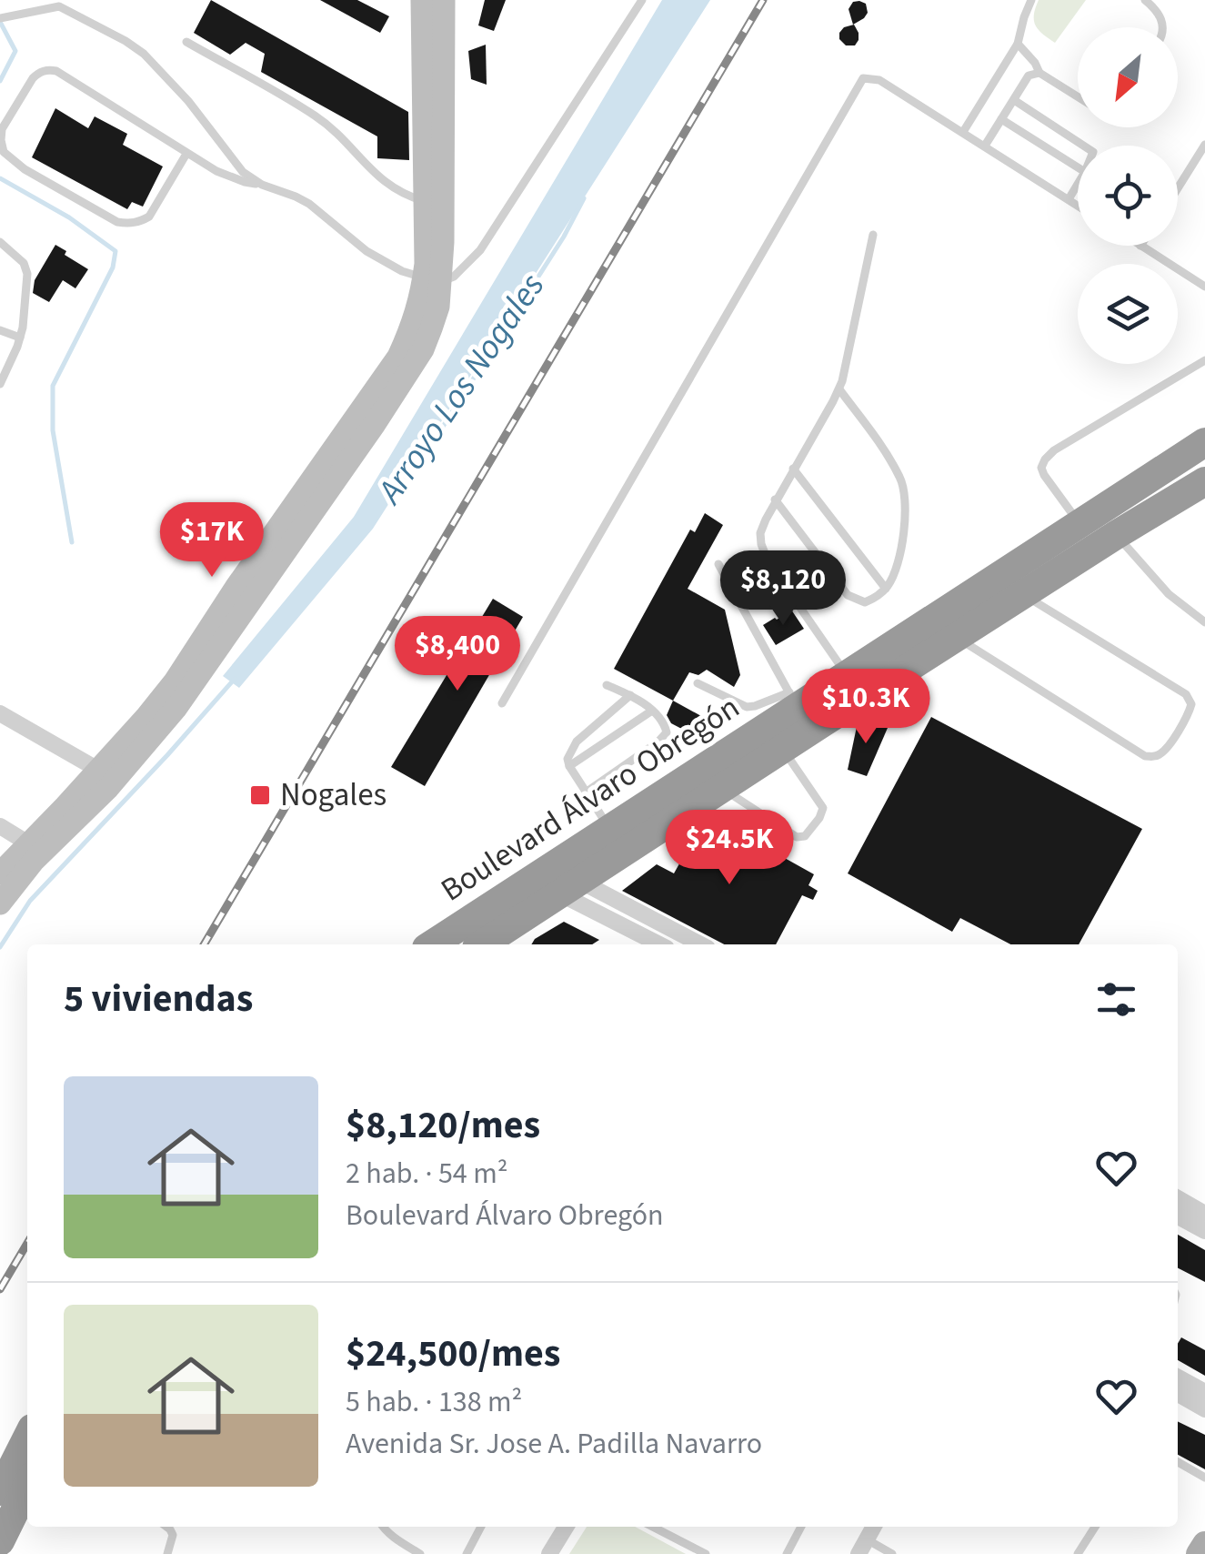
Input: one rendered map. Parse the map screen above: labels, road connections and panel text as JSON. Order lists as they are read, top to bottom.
{
  "streets": {
    "highway": ["Boulevard Álvaro Obregón"]
  },
  "water": ["Arroyo Los Nogales"],
  "places": {
    "transit": ["Nogales"]
  },
  "north": "bottom left",
  "page": {
    "price": [
      "$17K",
      "$8,120",
      "$8,400",
      "$10.3K",
      "$24.5K"
    ],
    "heading": "5 viviendas",
    "list": [
      {
        "name": "$8,120/mes",
        "note": "2 hab. · 54 m² · Boulevard Álvaro Obregón"
      },
      {
        "name": "$24,500/mes",
        "note": "5 hab. · 138 m² · Avenida Sr. Jose A. Padilla Navarro"
      }
    ]
  }
}
